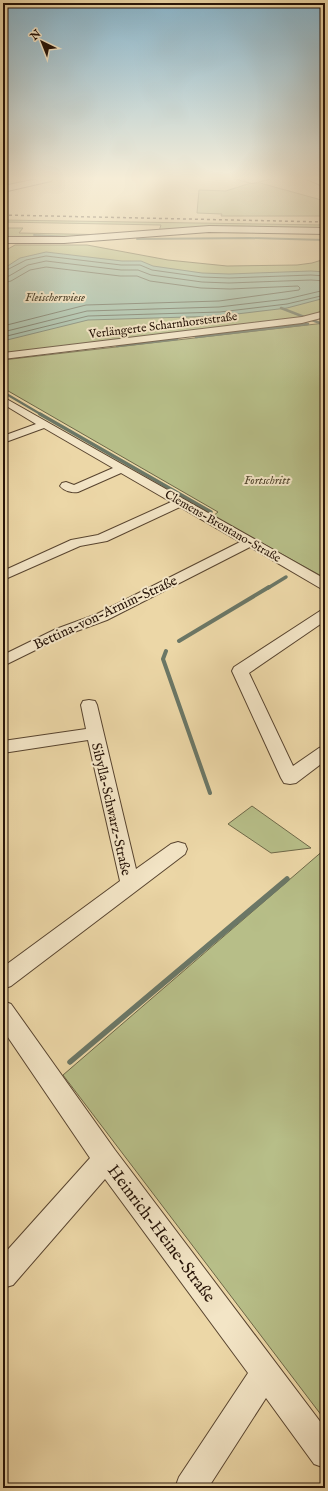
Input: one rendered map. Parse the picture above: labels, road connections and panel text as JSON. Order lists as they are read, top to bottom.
{
  "streets": {
    "street": [
      "Verlängerte Scharnhorststraße",
      "Clemens-Brentano-Straße",
      "Bettina-von-Arnim-Straße",
      "Sibylla-Schwarz-Straße",
      "Heinrich-Heine-Straße"
    ]
  },
  "crossings": [
    ["Clemens-Brentano-Straße", "Bettina-von-Arnim-Straße"]
  ],
  "parks": ["Fleischerwiese", "Fortschritt"],
  "north": "top left"
}
